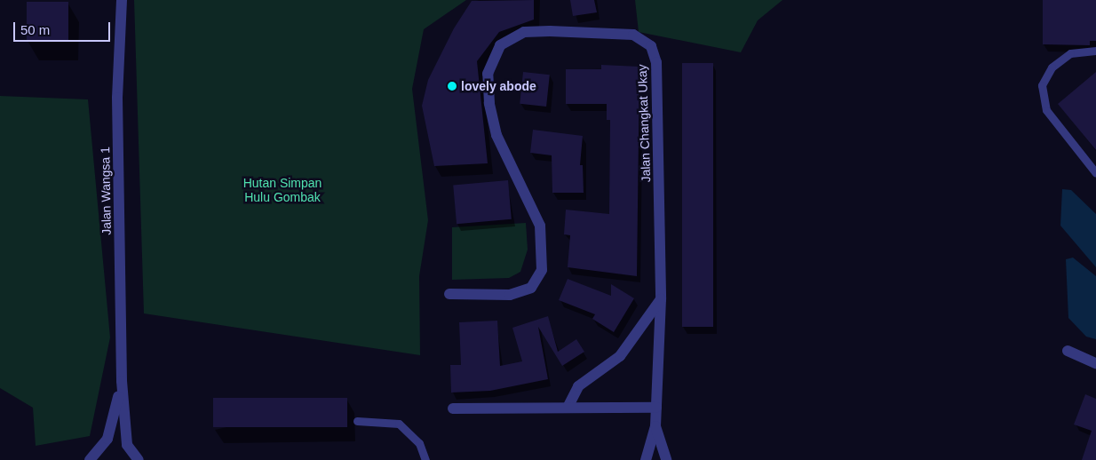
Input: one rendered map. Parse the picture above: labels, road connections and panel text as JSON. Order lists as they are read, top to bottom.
{
  "streets": {
    "street": ["Jalan Changkat Ukay", "Jalan Wangsa 1"]
  },
  "parks": ["Hutan Simpan Hulu Gombak"],
  "places": ["lovely abode"],
  "scale_bar": "50 m"
}
